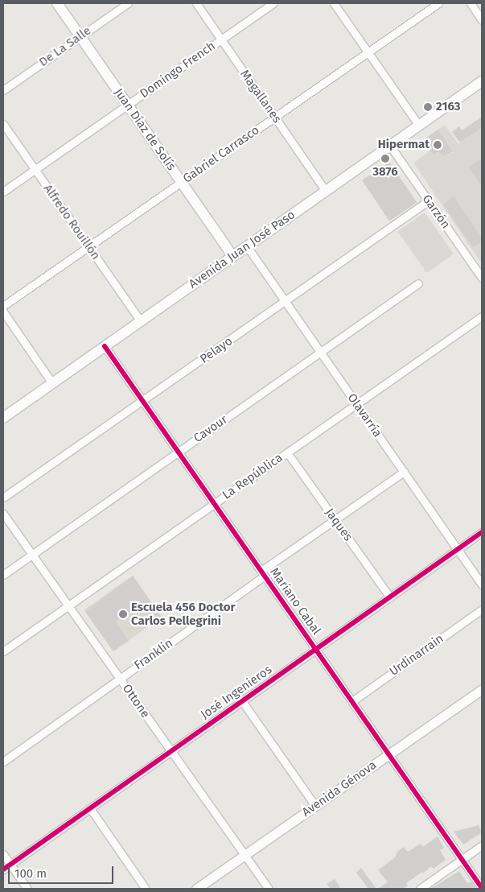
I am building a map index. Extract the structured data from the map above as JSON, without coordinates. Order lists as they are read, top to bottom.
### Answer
{
  "streets": {
    "main road": ["Juan Díaz de Solís", "Avenida Juan José Paso"],
    "street": [
      "De La Salle",
      "Domingo French",
      "Magallanes",
      "Gabriel Carrasco",
      "Garzón",
      "Alfredo Rouillón",
      "Pelayo",
      "Olavarría",
      "Cavour",
      "La República",
      "Jaques",
      "Mariano Cabal",
      "Franklin",
      "Urdinarrain",
      "José Ingenieros",
      "Ottone",
      "Avenida Génova"
    ]
  },
  "crossings": [
    ["De La Salle", "Juan Díaz de Solís"],
    ["Domingo French", "Magallanes"],
    ["Domingo French", "Juan Díaz de Solís"],
    ["Domingo French", "Alfredo Rouillón"],
    ["Magallanes", "Gabriel Carrasco"],
    ["Magallanes", "Avenida Juan José Paso"],
    ["Juan Díaz de Solís", "Gabriel Carrasco"],
    ["Juan Díaz de Solís", "Avenida Juan José Paso"],
    ["Gabriel Carrasco", "Alfredo Rouillón"],
    ["Garzón", "Avenida Juan José Paso"],
    ["Garzón", "Pelayo"],
    ["Alfredo Rouillón", "Avenida Juan José Paso"],
    ["Avenida Juan José Paso", "Olavarría"],
    ["Avenida Juan José Paso", "Mariano Cabal"],
    ["Pelayo", "Olavarría"],
    ["Pelayo", "Mariano Cabal"],
    ["Olavarría", "Cavour"],
    ["Olavarría", "La República"],
    ["Olavarría", "Franklin"],
    ["Olavarría", "José Ingenieros"],
    ["Cavour", "Mariano Cabal"],
    ["Cavour", "Ottone"],
    ["La República", "Jaques"],
    ["La República", "Mariano Cabal"],
    ["La República", "Ottone"],
    ["Jaques", "Franklin"],
    ["Jaques", "José Ingenieros"],
    ["Mariano Cabal", "Franklin"],
    ["Mariano Cabal", "Urdinarrain"],
    ["Mariano Cabal", "José Ingenieros"],
    ["Mariano Cabal", "Avenida Génova"],
    ["Franklin", "Ottone"],
    ["José Ingenieros", "Ottone"],
    ["Ottone", "Avenida Génova"]
  ],
  "places": [
    "2163",
    "Hipermat",
    "3876",
    "Escuela 456 Doctor Carlos Pellegrini"
  ],
  "scale_bar": "100 m"
}
